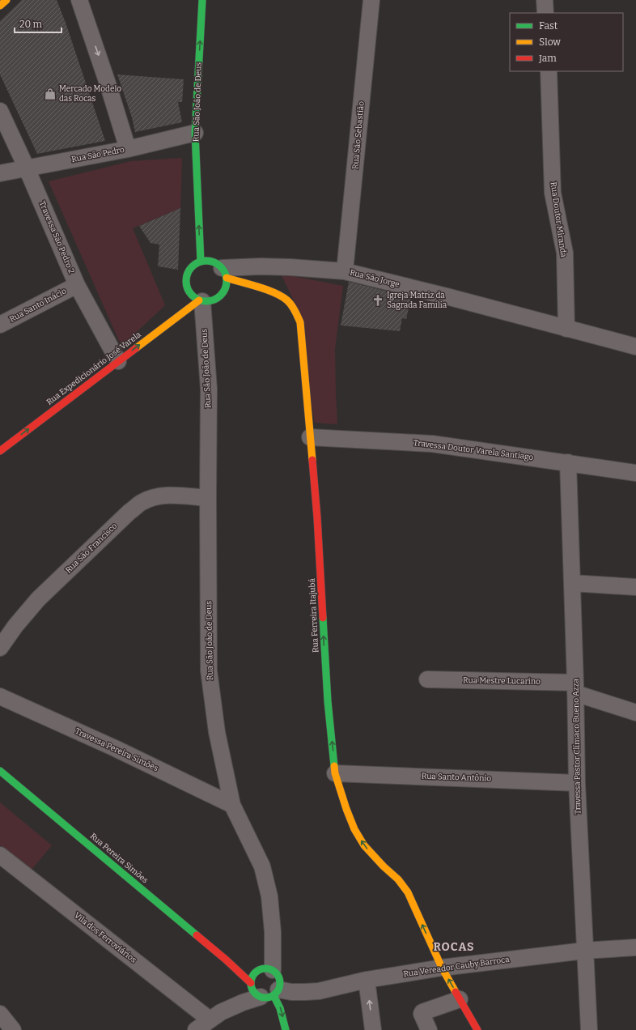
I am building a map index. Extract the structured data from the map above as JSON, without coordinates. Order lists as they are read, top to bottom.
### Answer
{
  "streets": {
    "street": [
      "Rua São João de Deus",
      "Rua São Sebastião",
      "Rua São Pedro",
      "Rua Doutor Miranda",
      "Travessa São Pedro 2",
      "Rua São Jorge",
      "Rua Santo Inácio",
      "Rua Expedicionário José Varela",
      "Travessa Doutor Varela Santiago",
      "Rua São Francisco",
      "Rua Ferreira Itajubá",
      "Rua Mestre Lucarino",
      "Travessa Pastor Clímaco Bueno Azza",
      "Travessa Pereira Simões",
      "Rua Santo Antônio",
      "Rua Pereira Simões",
      "Vila dos Ferroviários",
      "Rua Vereador Cauby Barroca"
    ]
  },
  "crossings": [
    ["Rua São João de Deus", "Rua São Pedro"],
    ["Rua São João de Deus", "Rua São Jorge"],
    ["Rua São João de Deus", "Rua Expedicionário José Varela"],
    ["Rua São João de Deus", "Rua São Francisco"],
    ["Rua São João de Deus", "Rua Ferreira Itajubá"],
    ["Rua São João de Deus", "Travessa Pereira Simões"],
    ["Rua São João de Deus", "Rua Pereira Simões"],
    ["Rua São Sebastião", "Rua São Jorge"],
    ["Rua São Pedro", "Travessa São Pedro 2"],
    ["Rua Doutor Miranda", "Rua São Jorge"],
    ["Travessa São Pedro 2", "Rua Santo Inácio"],
    ["Travessa São Pedro 2", "Rua Expedicionário José Varela"],
    ["Rua São Jorge", "Rua Expedicionário José Varela"],
    ["Rua São Jorge", "Rua Ferreira Itajubá"],
    ["Rua Expedicionário José Varela", "Rua Ferreira Itajubá"],
    ["Travessa Doutor Varela Santiago", "Rua Ferreira Itajubá"],
    ["Travessa Doutor Varela Santiago", "Travessa Pastor Clímaco Bueno Azza"],
    ["Rua Ferreira Itajubá", "Rua Santo Antônio"],
    ["Rua Ferreira Itajubá", "Rua Vereador Cauby Barroca"],
    ["Rua Mestre Lucarino", "Travessa Pastor Clímaco Bueno Azza"],
    ["Travessa Pastor Clímaco Bueno Azza", "Rua Santo Antônio"],
    ["Travessa Pastor Clímaco Bueno Azza", "Rua Vereador Cauby Barroca"],
    ["Rua Pereira Simões", "Rua Vereador Cauby Barroca"]
  ],
  "one_way": ["Rua Expedicionário José Varela", "Rua Ferreira Itajubá"],
  "districts": ["ROCAS"],
  "places": {
    "shop": ["Mercado Modelo das Rocas"],
    "church": ["Igreja Matriz da Sagrada Família"]
  },
  "legend": ["Fast", "Slow", "Jam"],
  "scale_bar": "20 m"
}
